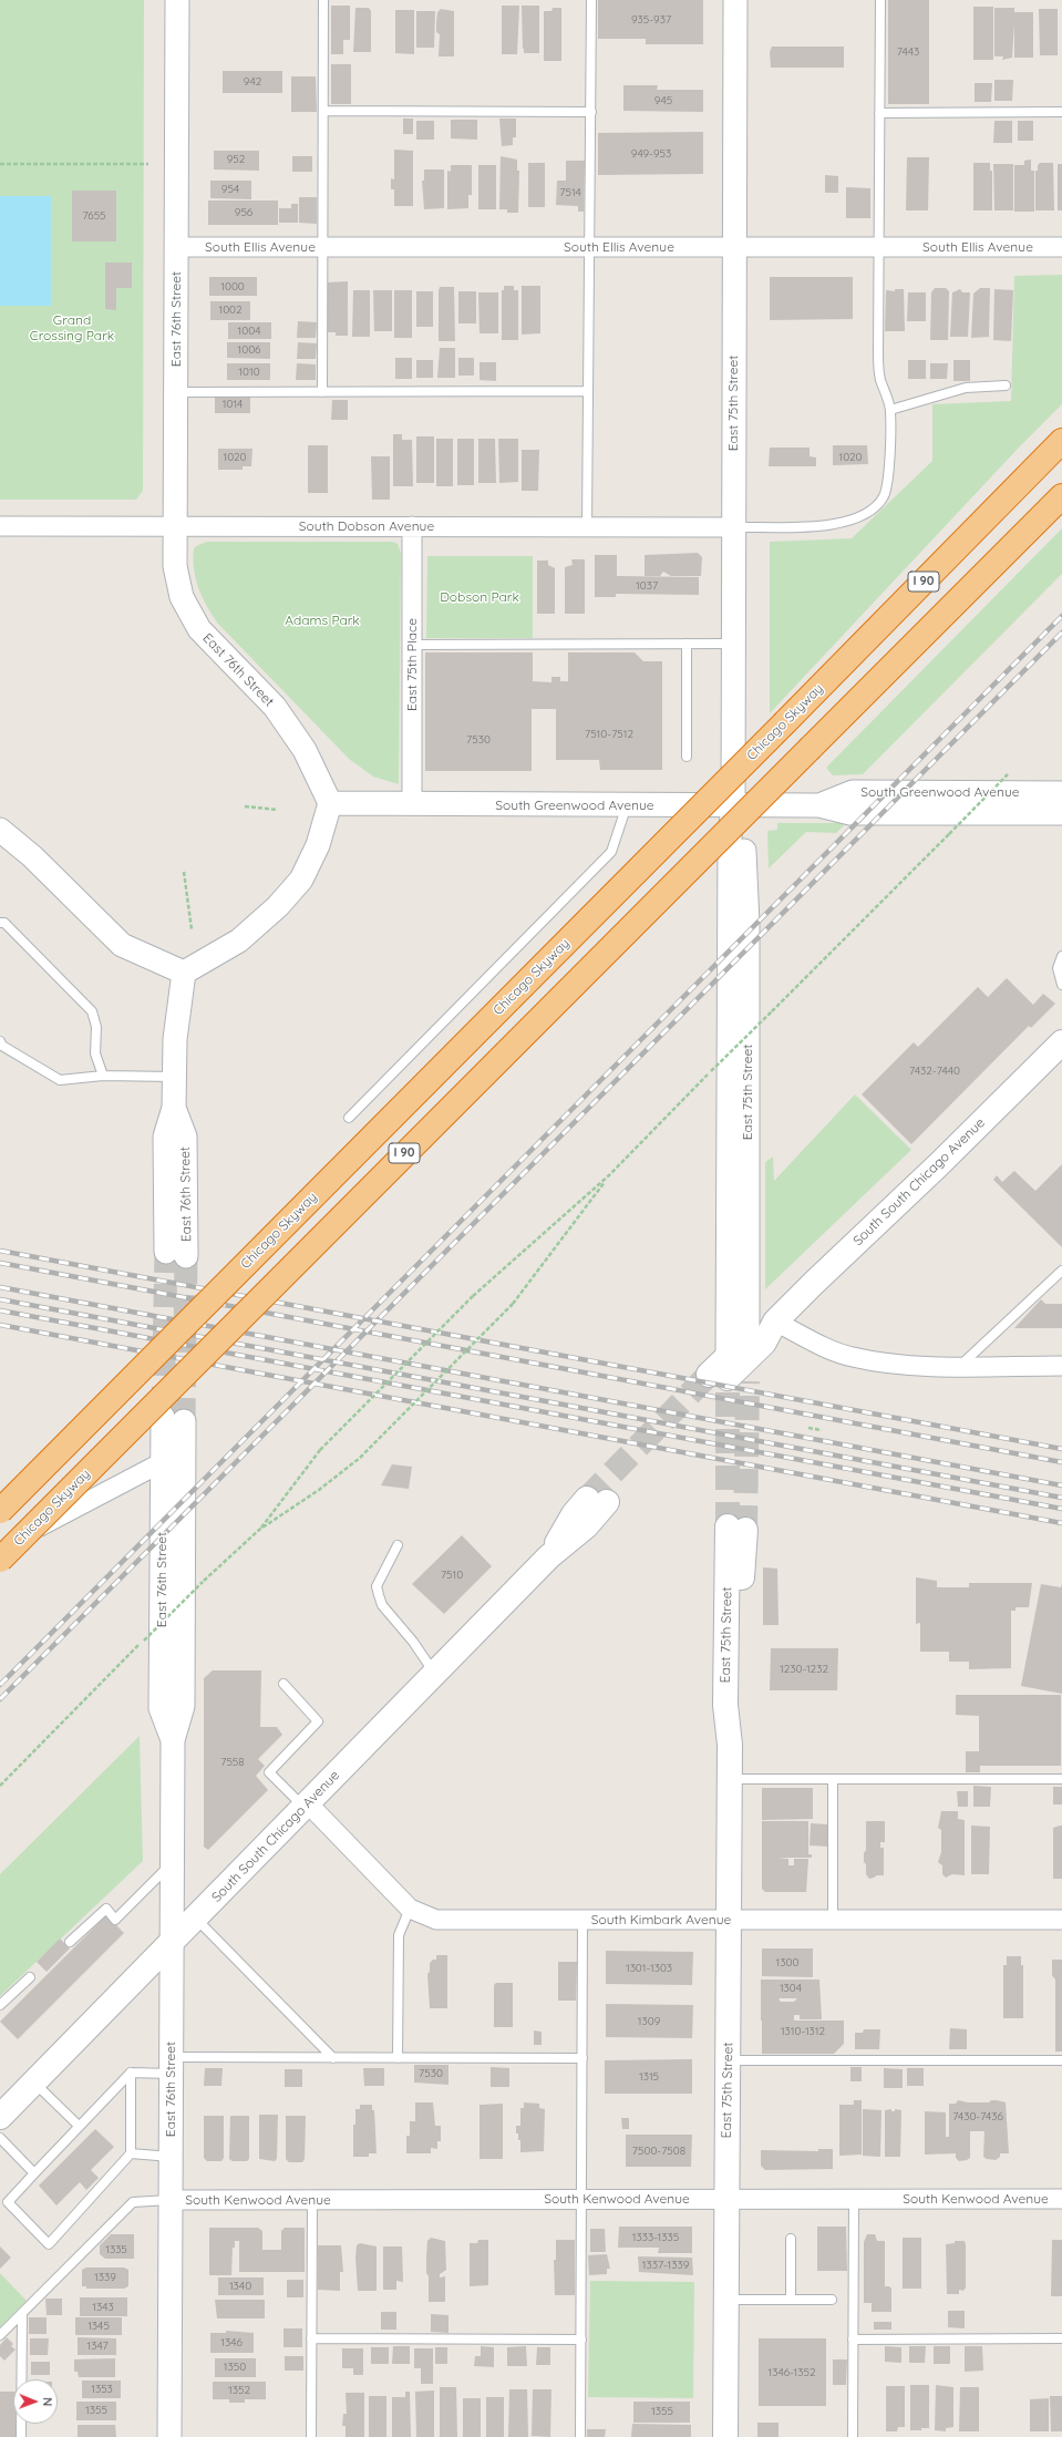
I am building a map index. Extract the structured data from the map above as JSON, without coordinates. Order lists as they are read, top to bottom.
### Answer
{
  "streets": {
    "highway": ["I 90", "Chicago Skyway"],
    "main road": ["East 75th Street", "South South Chicago Avenue"],
    "street": [
      "South Ellis Avenue",
      "East 76th Street",
      "South Dobson Avenue",
      "East 75th Place",
      "South Greenwood Avenue",
      "South Kimbark Avenue",
      "South Kenwood Avenue"
    ]
  },
  "crossings": [
    ["South Ellis Avenue", "East 76th Street"],
    ["South Ellis Avenue", "East 75th Street"],
    ["East 76th Street", "South Dobson Avenue"],
    ["East 76th Street", "South Greenwood Avenue"],
    ["East 76th Street", "South South Chicago Avenue"],
    ["East 76th Street", "South Kenwood Avenue"],
    ["East 75th Street", "South Dobson Avenue"],
    ["East 75th Street", "South Greenwood Avenue"],
    ["East 75th Street", "South South Chicago Avenue"],
    ["East 75th Street", "South Kimbark Avenue"],
    ["East 75th Street", "South Kenwood Avenue"],
    ["South Dobson Avenue", "East 75th Place"],
    ["East 75th Place", "South Greenwood Avenue"],
    ["South South Chicago Avenue", "South Kimbark Avenue"]
  ],
  "parks": ["Grand Crossing Park", "Dobson Park", "Adams Park"],
  "house_numbers": [
    "935-937",
    "7443",
    "942",
    "945",
    "949-953",
    "952",
    "954",
    "7514",
    "956",
    "7655",
    "1000",
    "1002",
    "1004",
    "1006",
    "1010",
    "1014",
    "1020",
    "1020",
    "1037",
    "7510-7512",
    "7530",
    "7432-7440",
    "7510",
    "1230-1232",
    "7558",
    "1300",
    "1301-1303",
    "1304",
    "1309",
    "1310-1312",
    "7530",
    "1315",
    "7430-7436",
    "7500-7508",
    "1333-1335",
    "1335",
    "1337-1339",
    "1339",
    "1340",
    "1343",
    "1345",
    "1346",
    "1347",
    "1350",
    "1346-1352",
    "1353",
    "1352",
    "1355",
    "1355"
  ],
  "north": "right"
}
